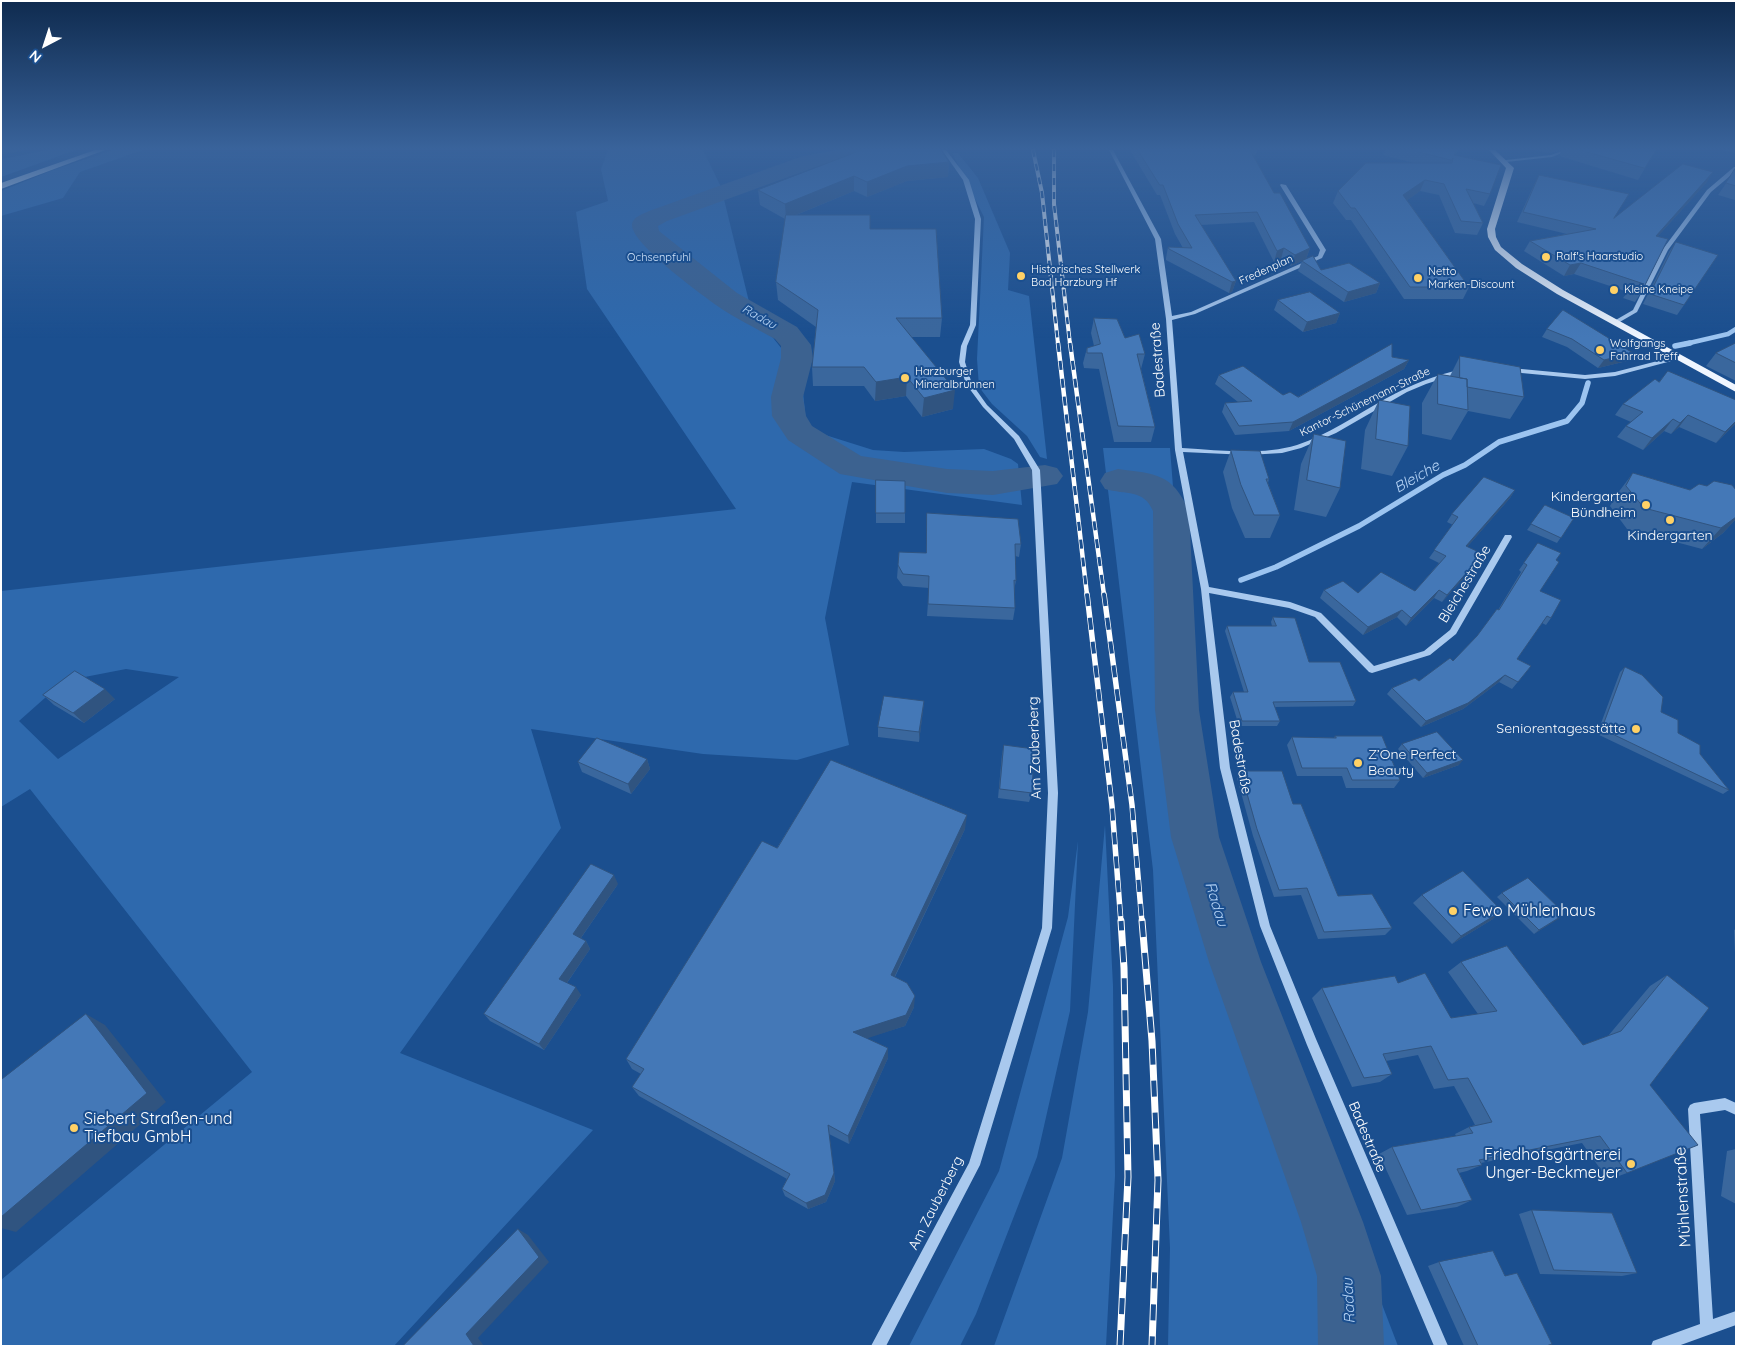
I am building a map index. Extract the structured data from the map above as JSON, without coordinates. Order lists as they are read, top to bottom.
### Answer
{
  "streets": {
    "street": [
      "Fredenplan",
      "Badestraße",
      "Kantor-Schünemann-Straße",
      "Bleichestraße",
      "Am Zauberberg",
      "Mühlenstraße"
    ]
  },
  "crossings": [
    ["Fredenplan", "Badestraße"],
    ["Badestraße", "Kantor-Schünemann-Straße"],
    ["Badestraße", "Bleichestraße"]
  ],
  "water": ["Radau", "Bleiche"],
  "parks": ["Ochsenpfuhl"],
  "places": [
    "Ralf's Haarstudio",
    "Historisches Stellwerk Bad Harzburg Hf",
    "Netto Marken-Discount",
    "Kleine Kneipe",
    "Wolfgangs Fahrrad Treff",
    "Harzburger Mineralbrunnen",
    "Kindergarten Bündheim",
    "Kindergarten",
    "Seniorentagesstätte",
    "Z’One Perfect Beauty",
    "Fewo Mühlenhaus",
    "Siebert Straßen-und Tiefbau GmbH",
    "Friedhofsgärtnerei Unger-Beckmeyer"
  ],
  "north": "bottom left"
}
